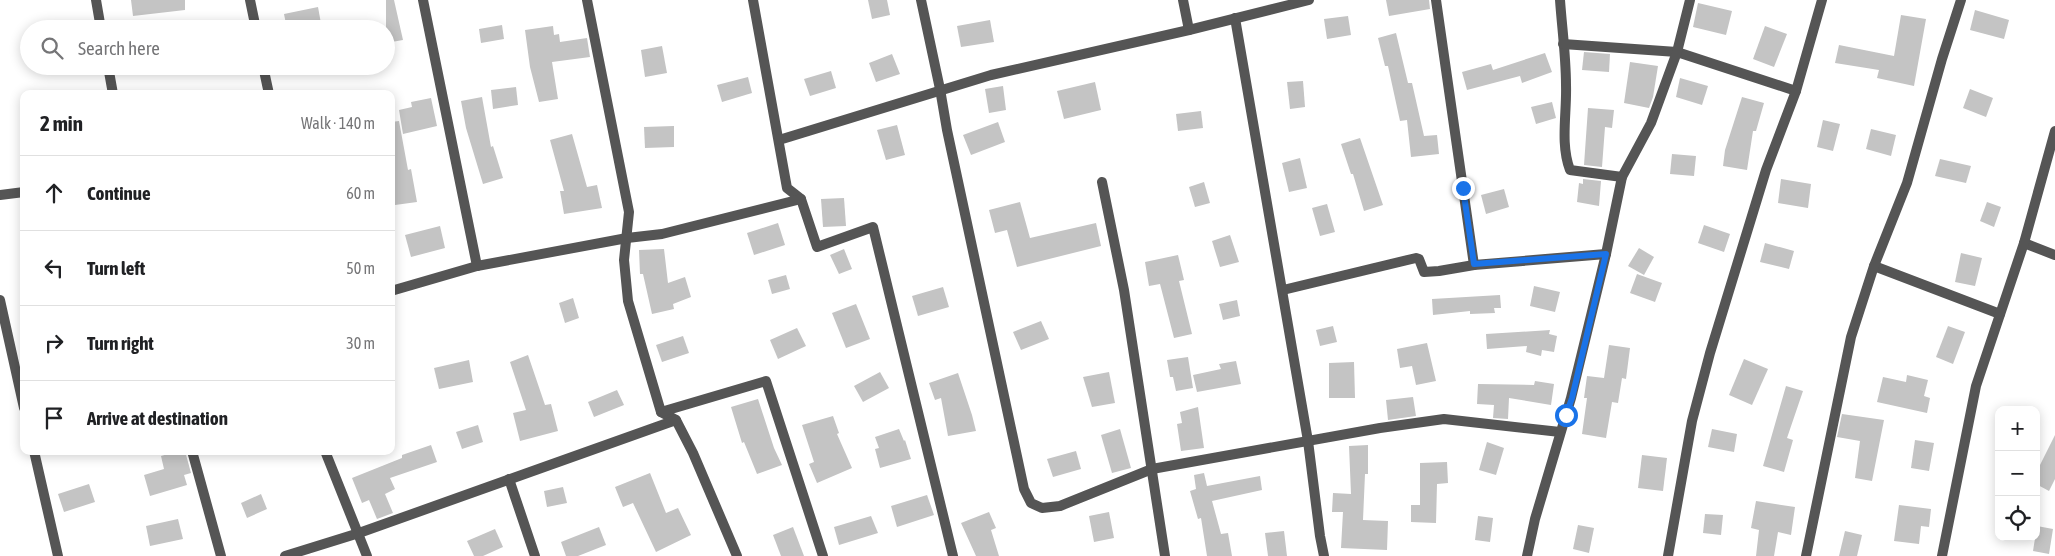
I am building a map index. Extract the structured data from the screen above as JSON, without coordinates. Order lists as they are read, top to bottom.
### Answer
{
  "page": {
    "search": "Search here",
    "heading": ["2 min", "Walk · 140 m"],
    "list": [
      ["Continue", "60 m"],
      ["Turn left", "50 m"],
      ["Turn right", "30 m"],
      "Arrive at destination"
    ],
    "map_buttons": ["+", "−"]
  }
}
